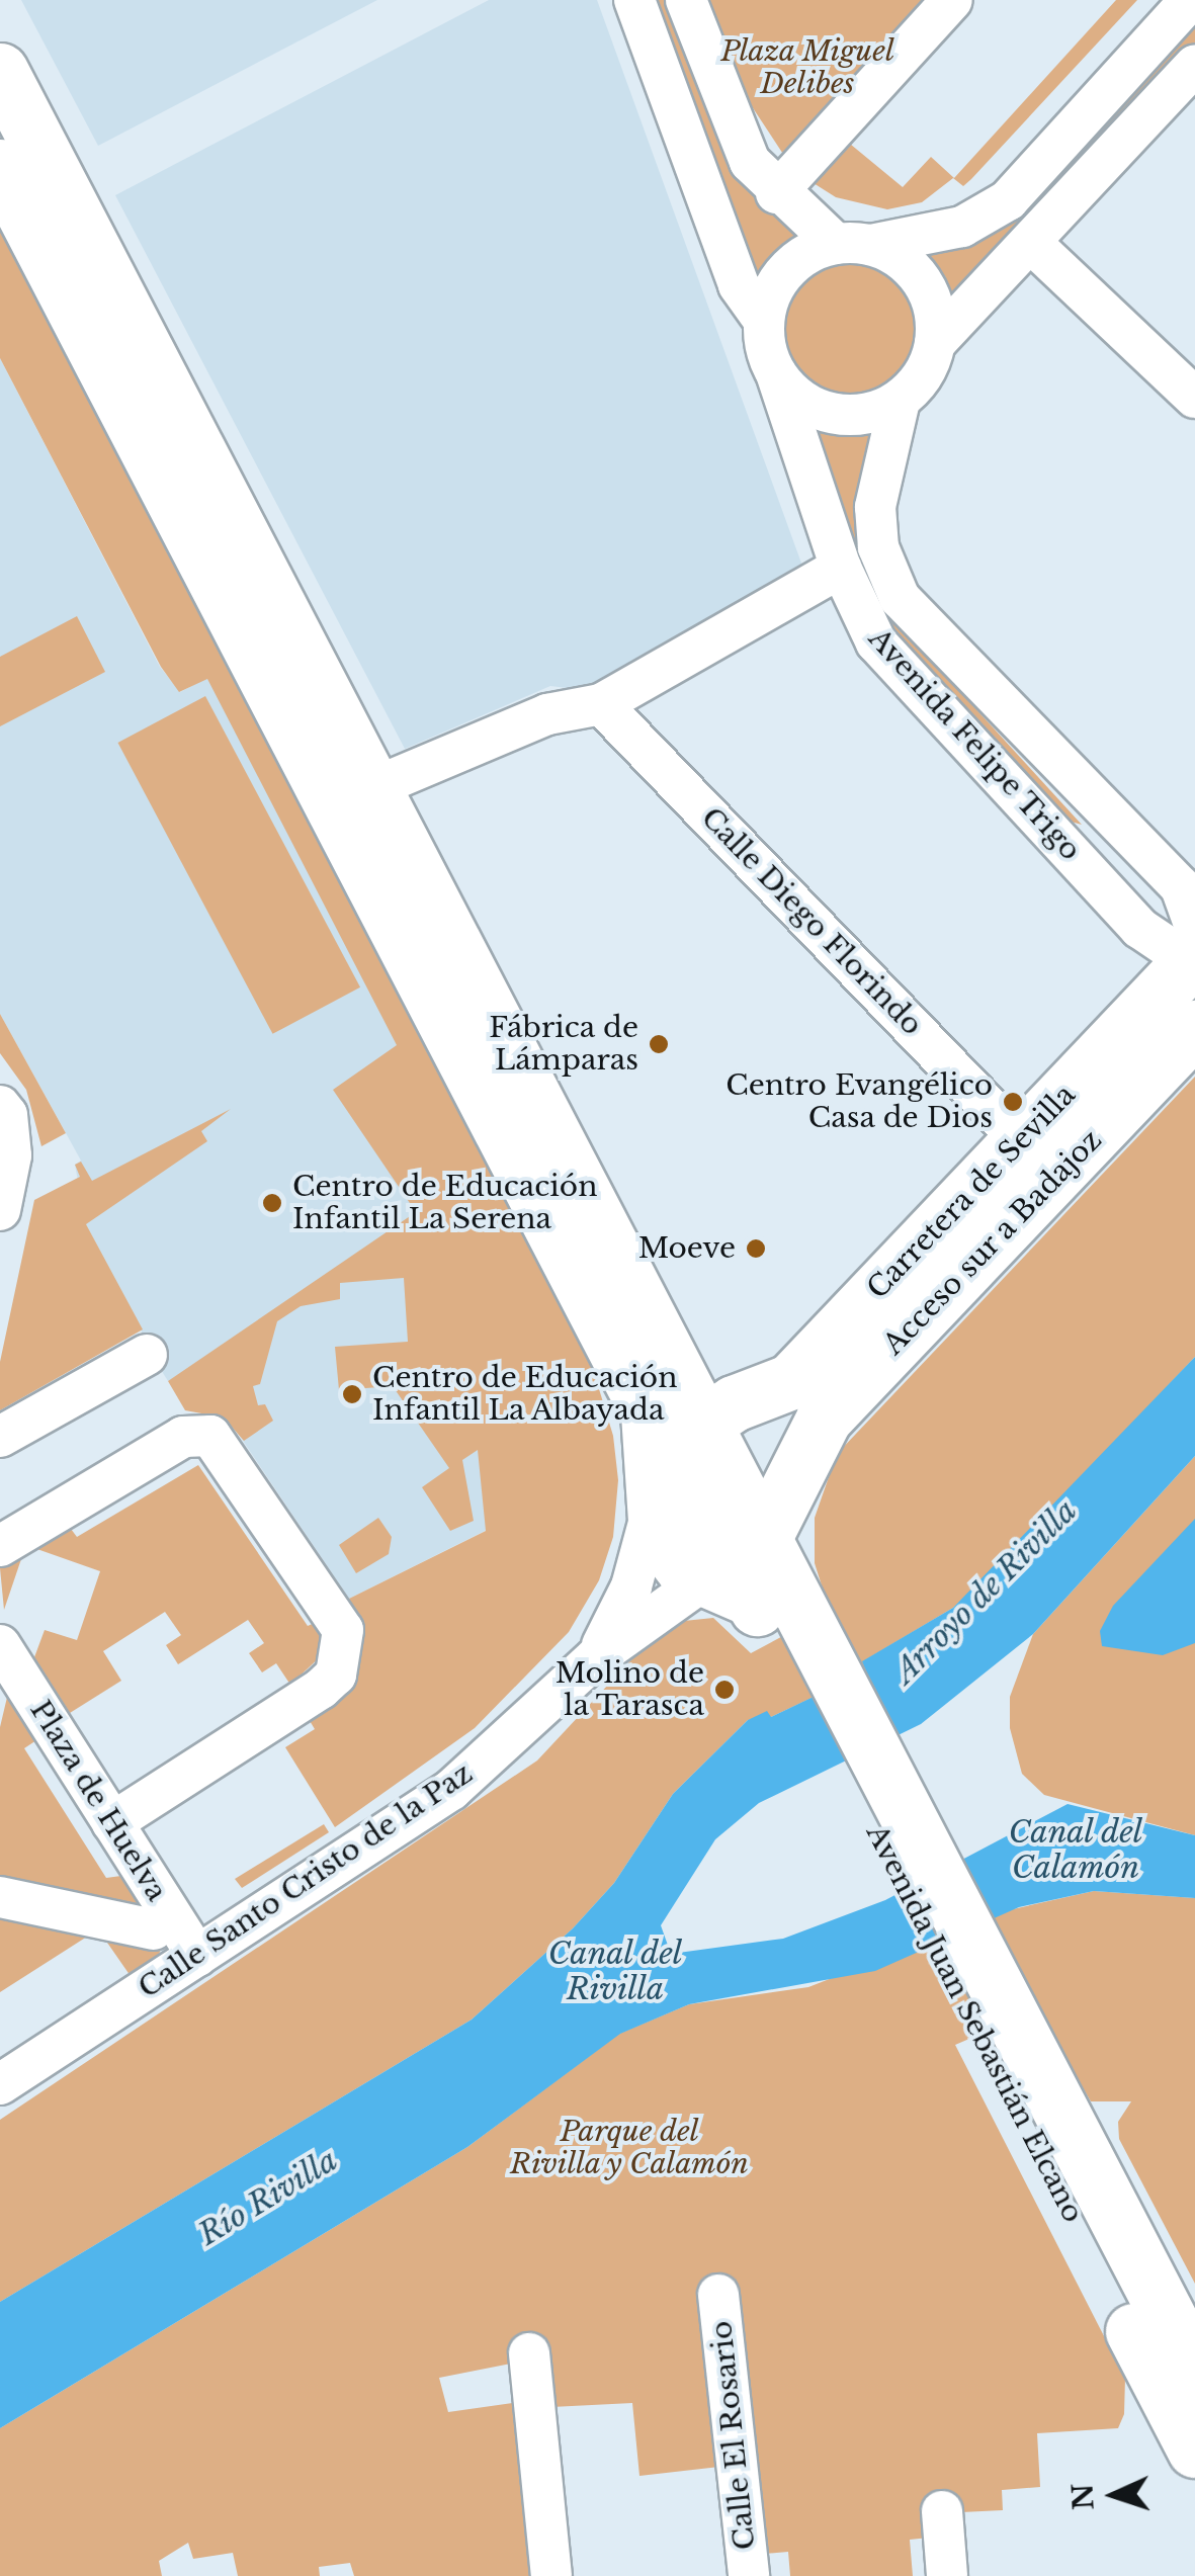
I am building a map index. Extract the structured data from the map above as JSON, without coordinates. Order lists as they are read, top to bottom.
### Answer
{
  "streets": {
    "highway": ["Carretera de Sevilla", "Acceso sur a Badajoz", "Avenida Juan Sebastián Elcano"],
    "street": [
      "Avenida Felipe Trigo",
      "Calle Diego Florindo",
      "Plaza de Huelva",
      "Calle Santo Cristo de la Paz",
      "Calle El Rosario"
    ]
  },
  "crossings": [
    ["Avenida Felipe Trigo", "Carretera de Sevilla"],
    ["Avenida Felipe Trigo", "Acceso sur a Badajoz"],
    ["Calle Diego Florindo", "Carretera de Sevilla"],
    ["Carretera de Sevilla", "Acceso sur a Badajoz"],
    ["Carretera de Sevilla", "Avenida Juan Sebastián Elcano"],
    ["Plaza de Huelva", "Calle Santo Cristo de la Paz"]
  ],
  "water": [
    "Arroyo de Rivilla",
    "Canal del Calamón",
    "Canal del Rivilla",
    "Río Rivilla"
  ],
  "parks": ["Plaza Miguel Delibes", "Parque del Rivilla y Calamón"],
  "places": [
    "Fábrica de Lámparas",
    "Centro Evangélico Casa de Dios",
    "Centro de Educación Infantil La Serena",
    "Moeve",
    "Centro de Educación Infantil La Albayada",
    "Molino de la Tarasca"
  ],
  "north": "left"
}
